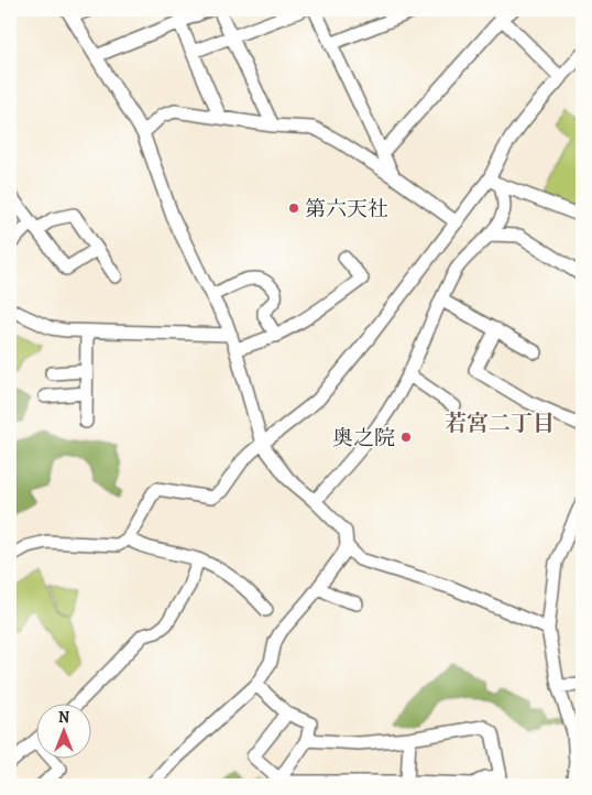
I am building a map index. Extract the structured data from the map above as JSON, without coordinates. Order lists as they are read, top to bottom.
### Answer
{
  "districts": ["若宮二丁目"],
  "places": ["第六天社", "奥之院"],
  "north": "top"
}
